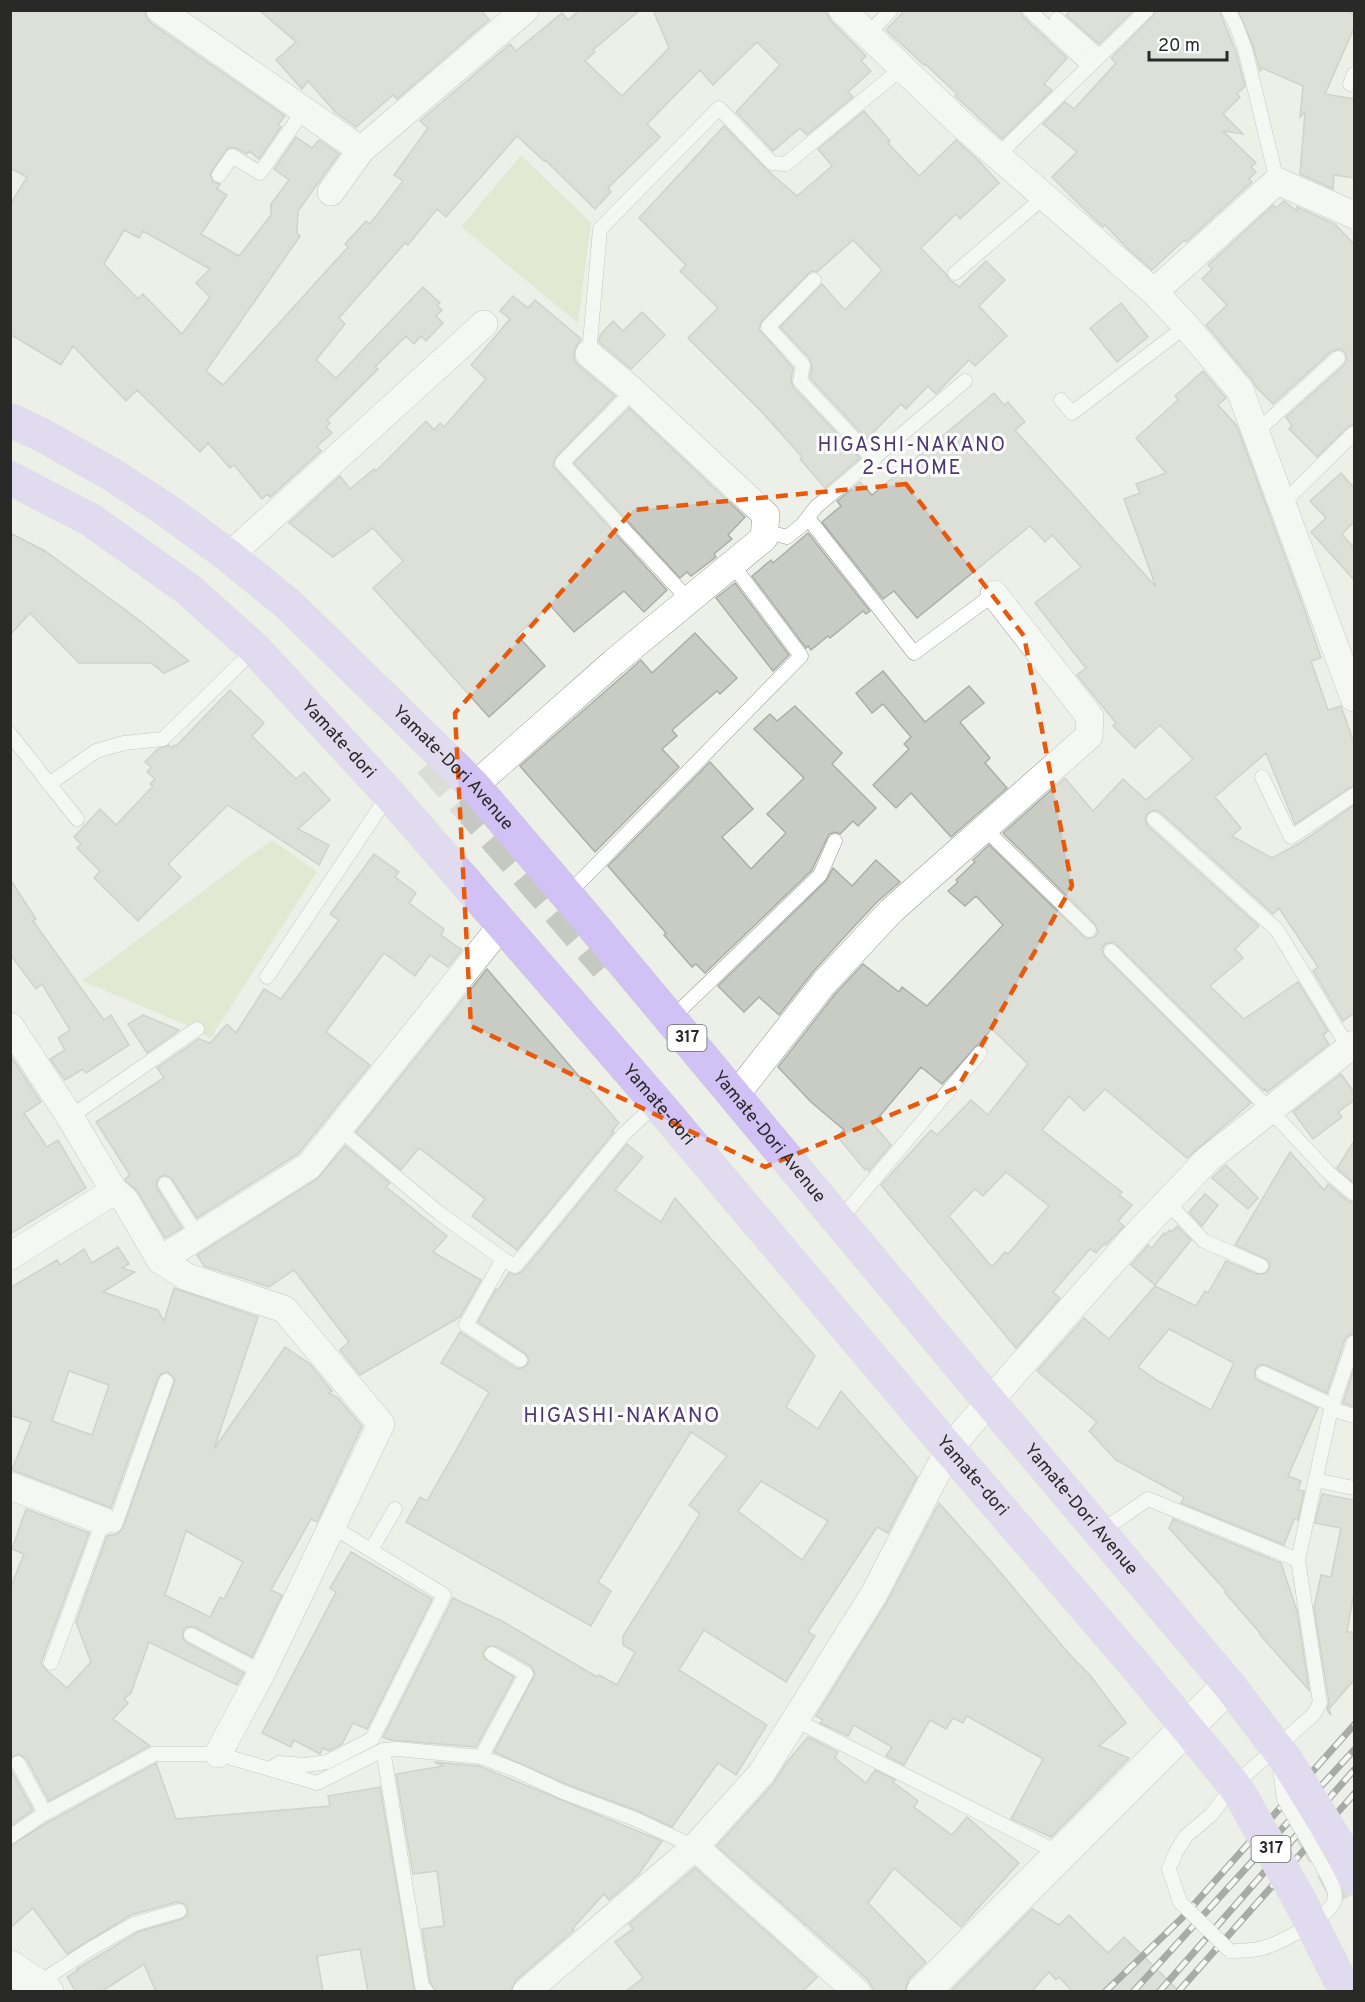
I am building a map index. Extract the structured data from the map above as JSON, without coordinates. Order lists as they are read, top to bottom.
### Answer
{
  "streets": {
    "main road": ["Yamate-dori", "Yamate-Dori Avenue", "317"]
  },
  "crossings": [
    ["Yamate-dori", "317"]
  ],
  "districts": ["HIGASHI-NAKANO 2-CHOME", "HIGASHI-NAKANO"],
  "scale_bar": "20 m"
}
